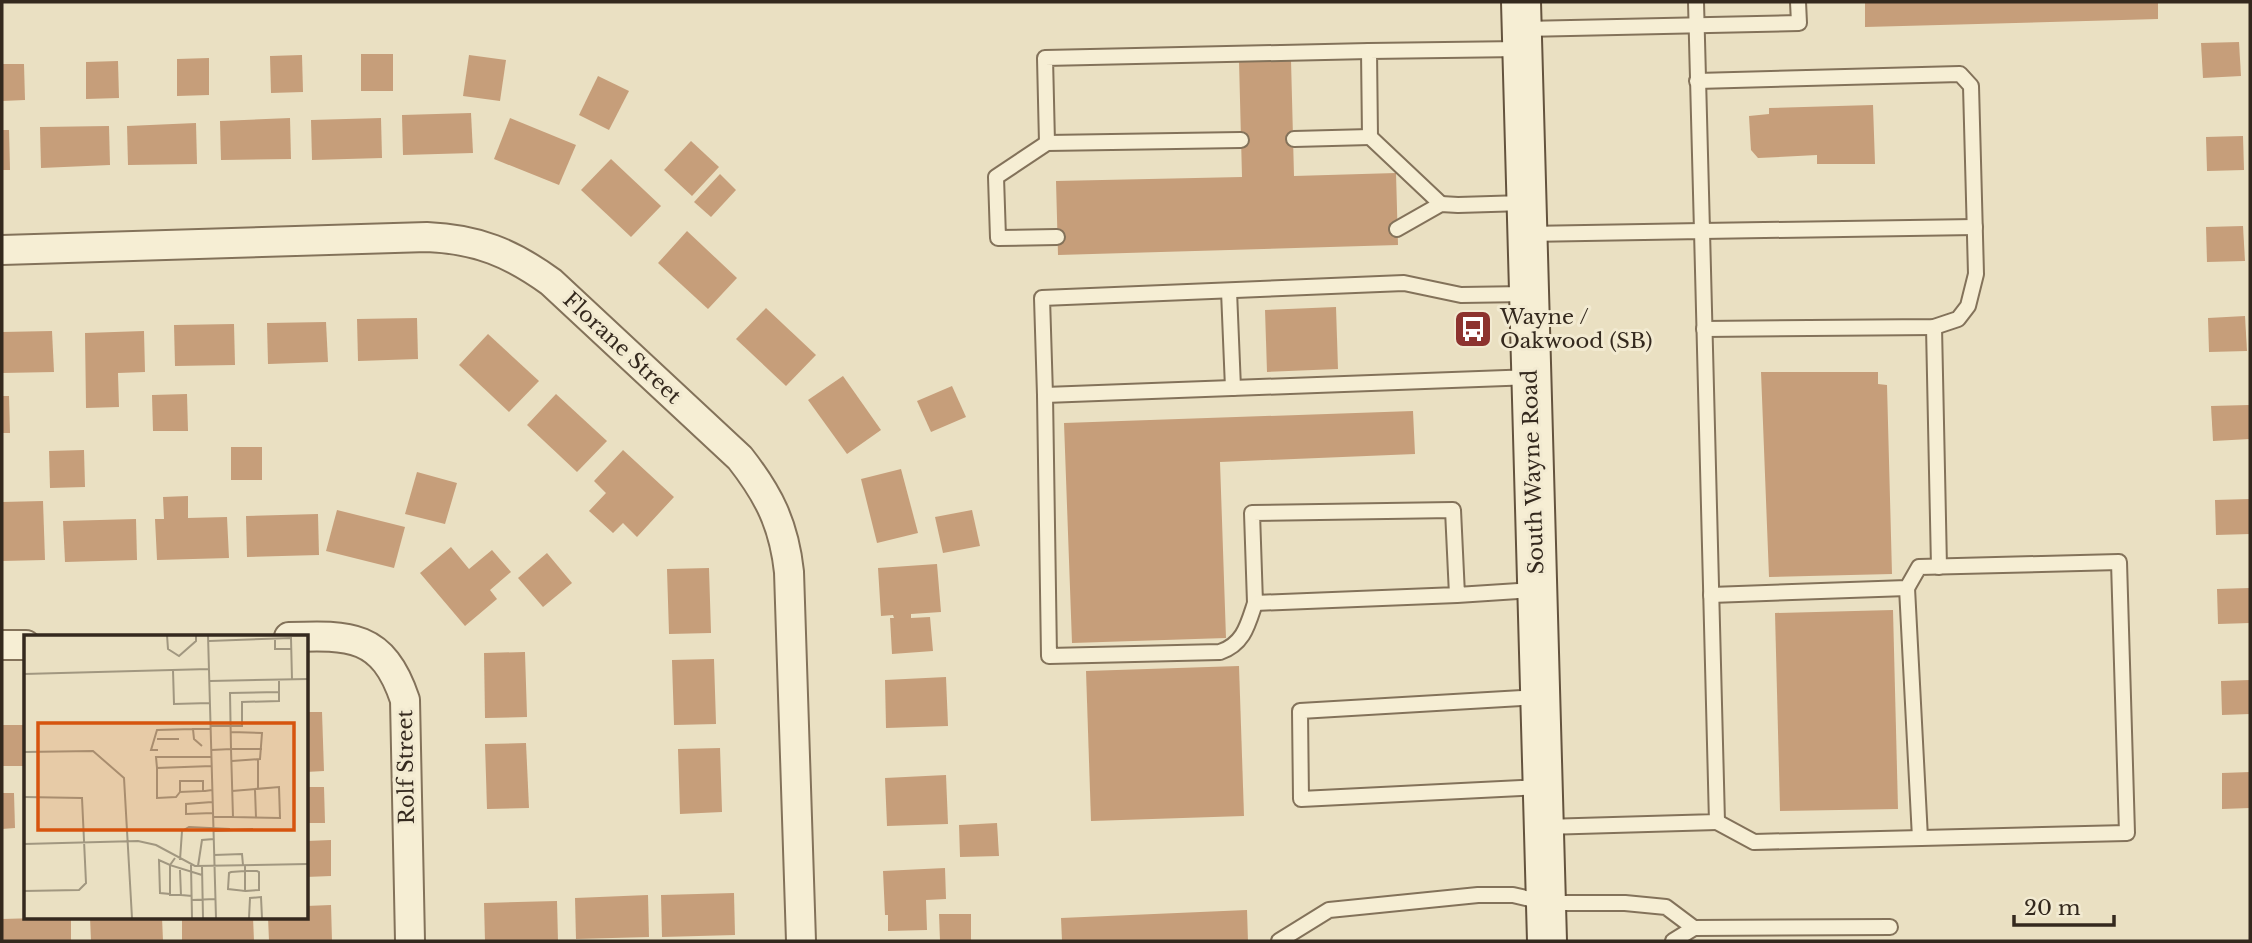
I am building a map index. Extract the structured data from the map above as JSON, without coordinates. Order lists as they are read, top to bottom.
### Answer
{
  "streets": {
    "main road": ["South Wayne Road"],
    "street": ["Florane Street", "Rolf Street"]
  },
  "places": {
    "bus stop": ["Wayne / Oakwood (SB)"]
  },
  "scale_bar": "20 m"
}
